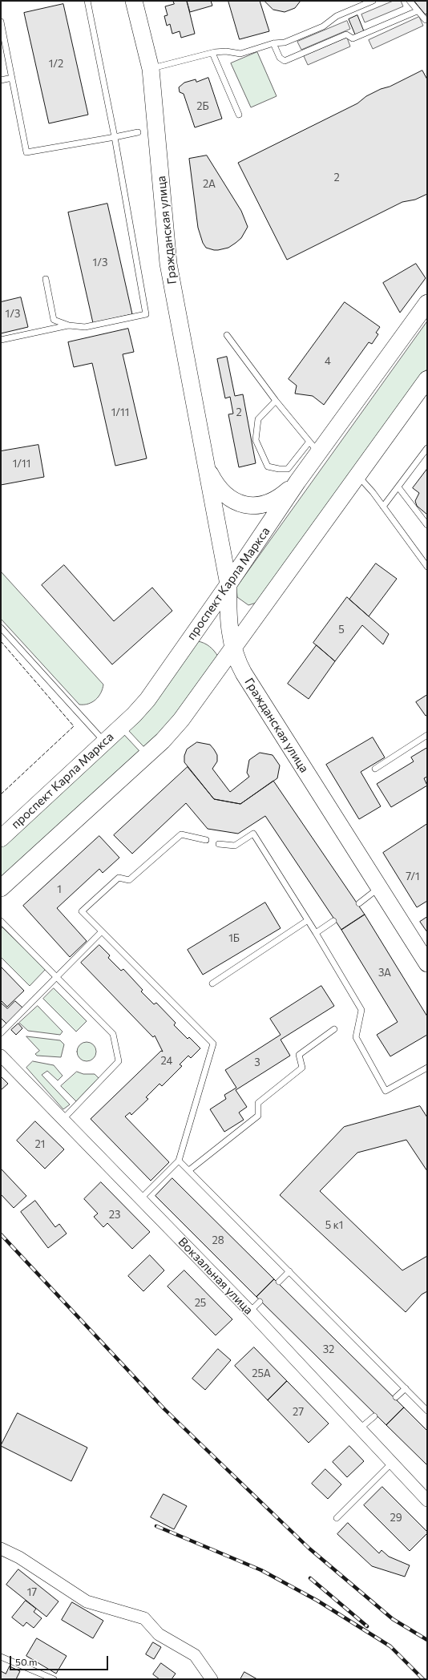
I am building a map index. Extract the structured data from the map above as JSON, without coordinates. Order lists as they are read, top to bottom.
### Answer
{
  "streets": {
    "main road": ["Гражданская улица", "проспект Карла Маркса"],
    "street": ["Вокзальная улица"]
  },
  "crossings": [
    ["Гражданская улица", "проспект Карла Маркса"]
  ],
  "house_numbers": [
    "1/2",
    "2Б",
    "2",
    "2А",
    "1/3",
    "1/3",
    "4",
    "1/11",
    "2",
    "1/11",
    "5",
    "7/1",
    "1",
    "1Б",
    "3А",
    "24",
    "3",
    "21",
    "23",
    "5 к1",
    "28",
    "25",
    "32",
    "25А",
    "27",
    "29",
    "17"
  ],
  "scale_bar": "50 m"
}
